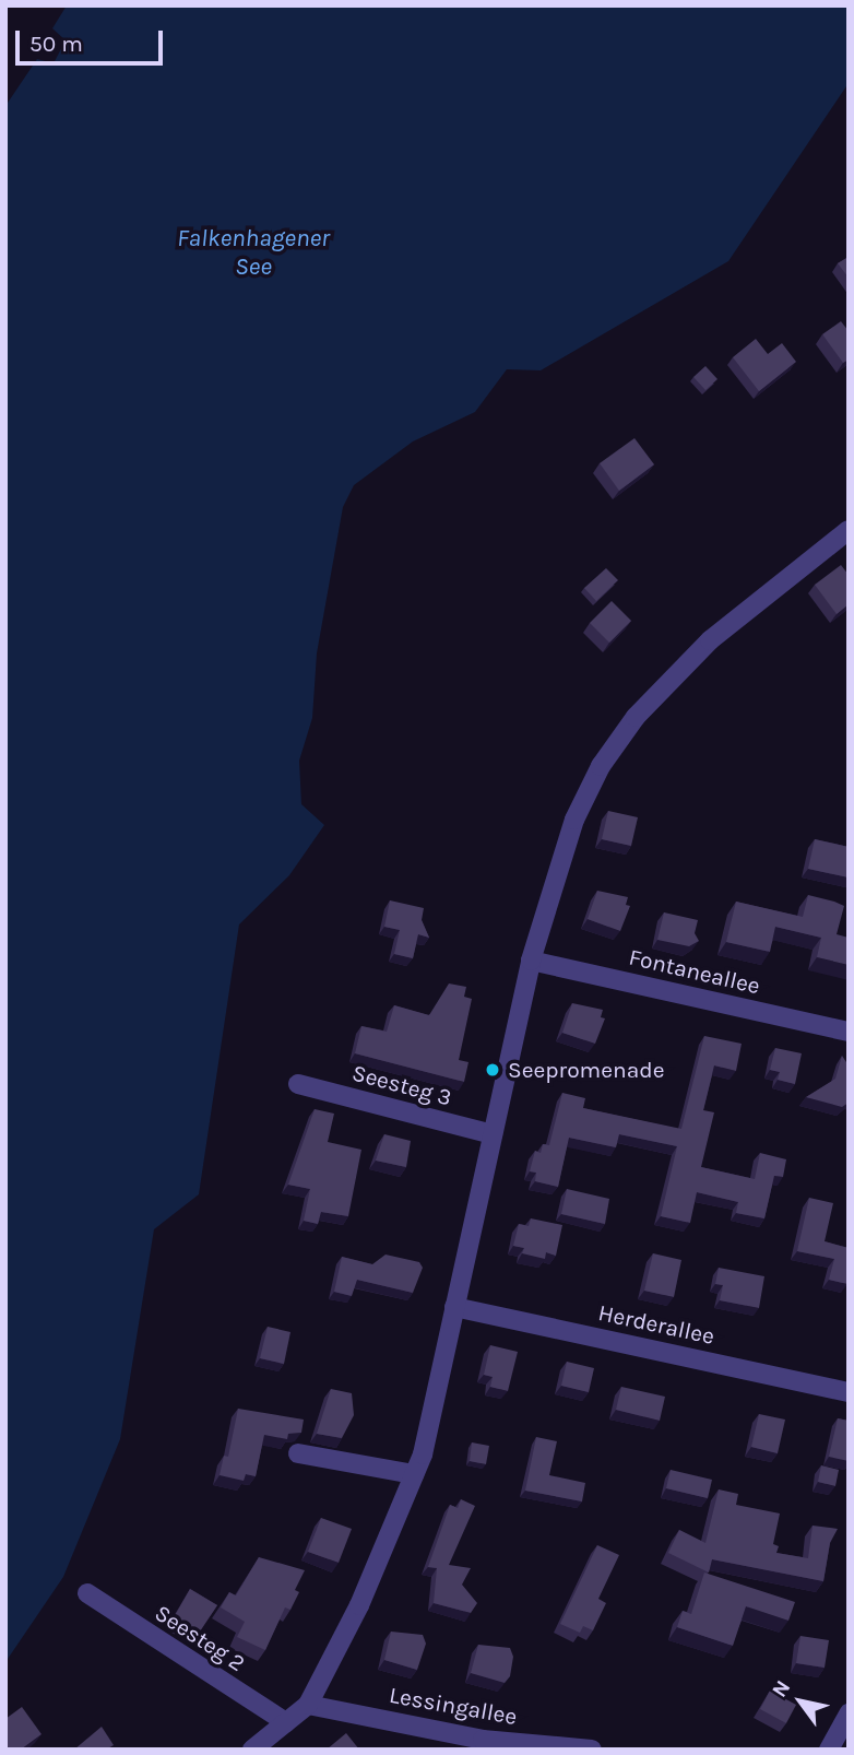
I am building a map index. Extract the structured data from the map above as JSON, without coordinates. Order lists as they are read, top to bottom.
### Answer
{
  "streets": {
    "street": [
      "Fontaneallee",
      "Seesteg 3",
      "Herderallee",
      "Seesteg 2",
      "Lessingallee"
    ]
  },
  "water": ["Falkenhagener See"],
  "places": ["Seepromenade"],
  "scale_bar": "50 m",
  "north": "top left"
}
